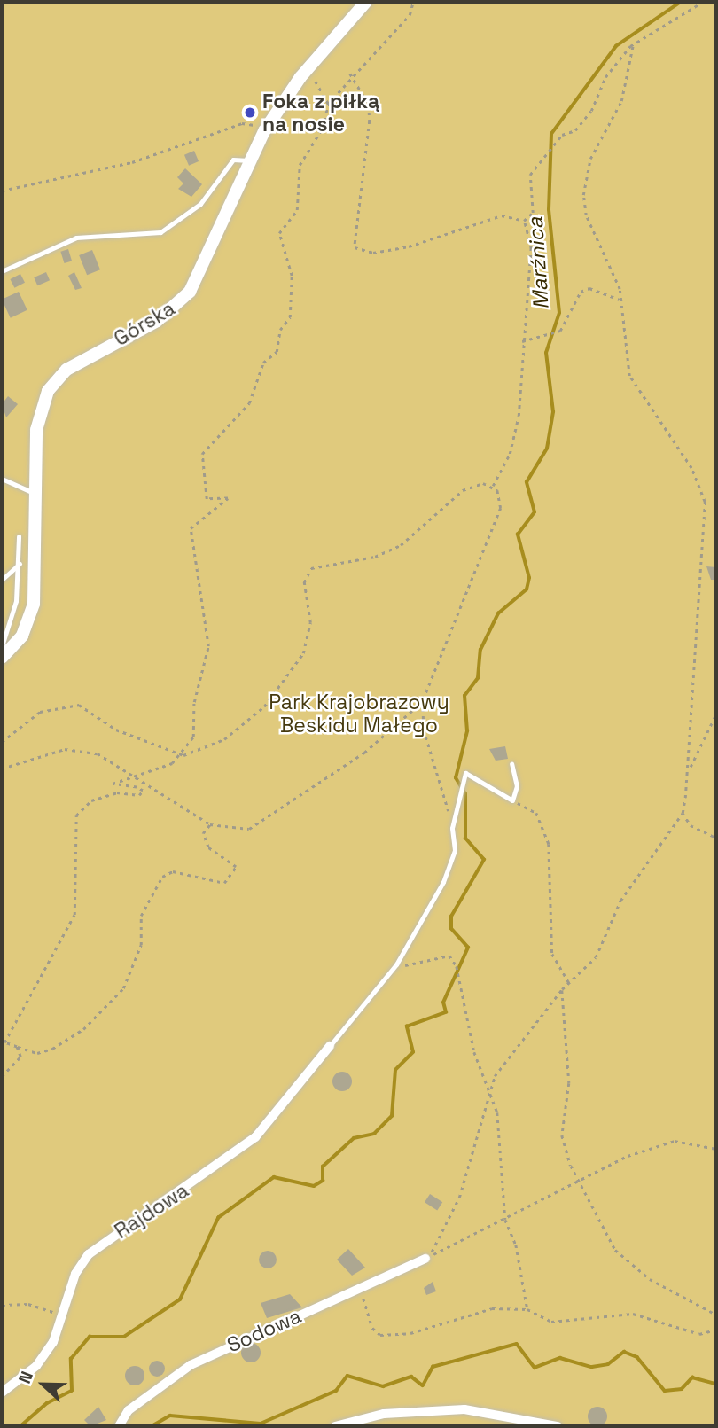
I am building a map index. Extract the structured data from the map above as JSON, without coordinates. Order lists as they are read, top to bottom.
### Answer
{
  "streets": {
    "street": ["Górska", "Rajdowa", "Sodowa"]
  },
  "water": ["Marźnica"],
  "parks": ["Park Krajobrazowy Beskidu Małego"],
  "places": ["Foka z piłką na nosie"],
  "north": "left"
}
